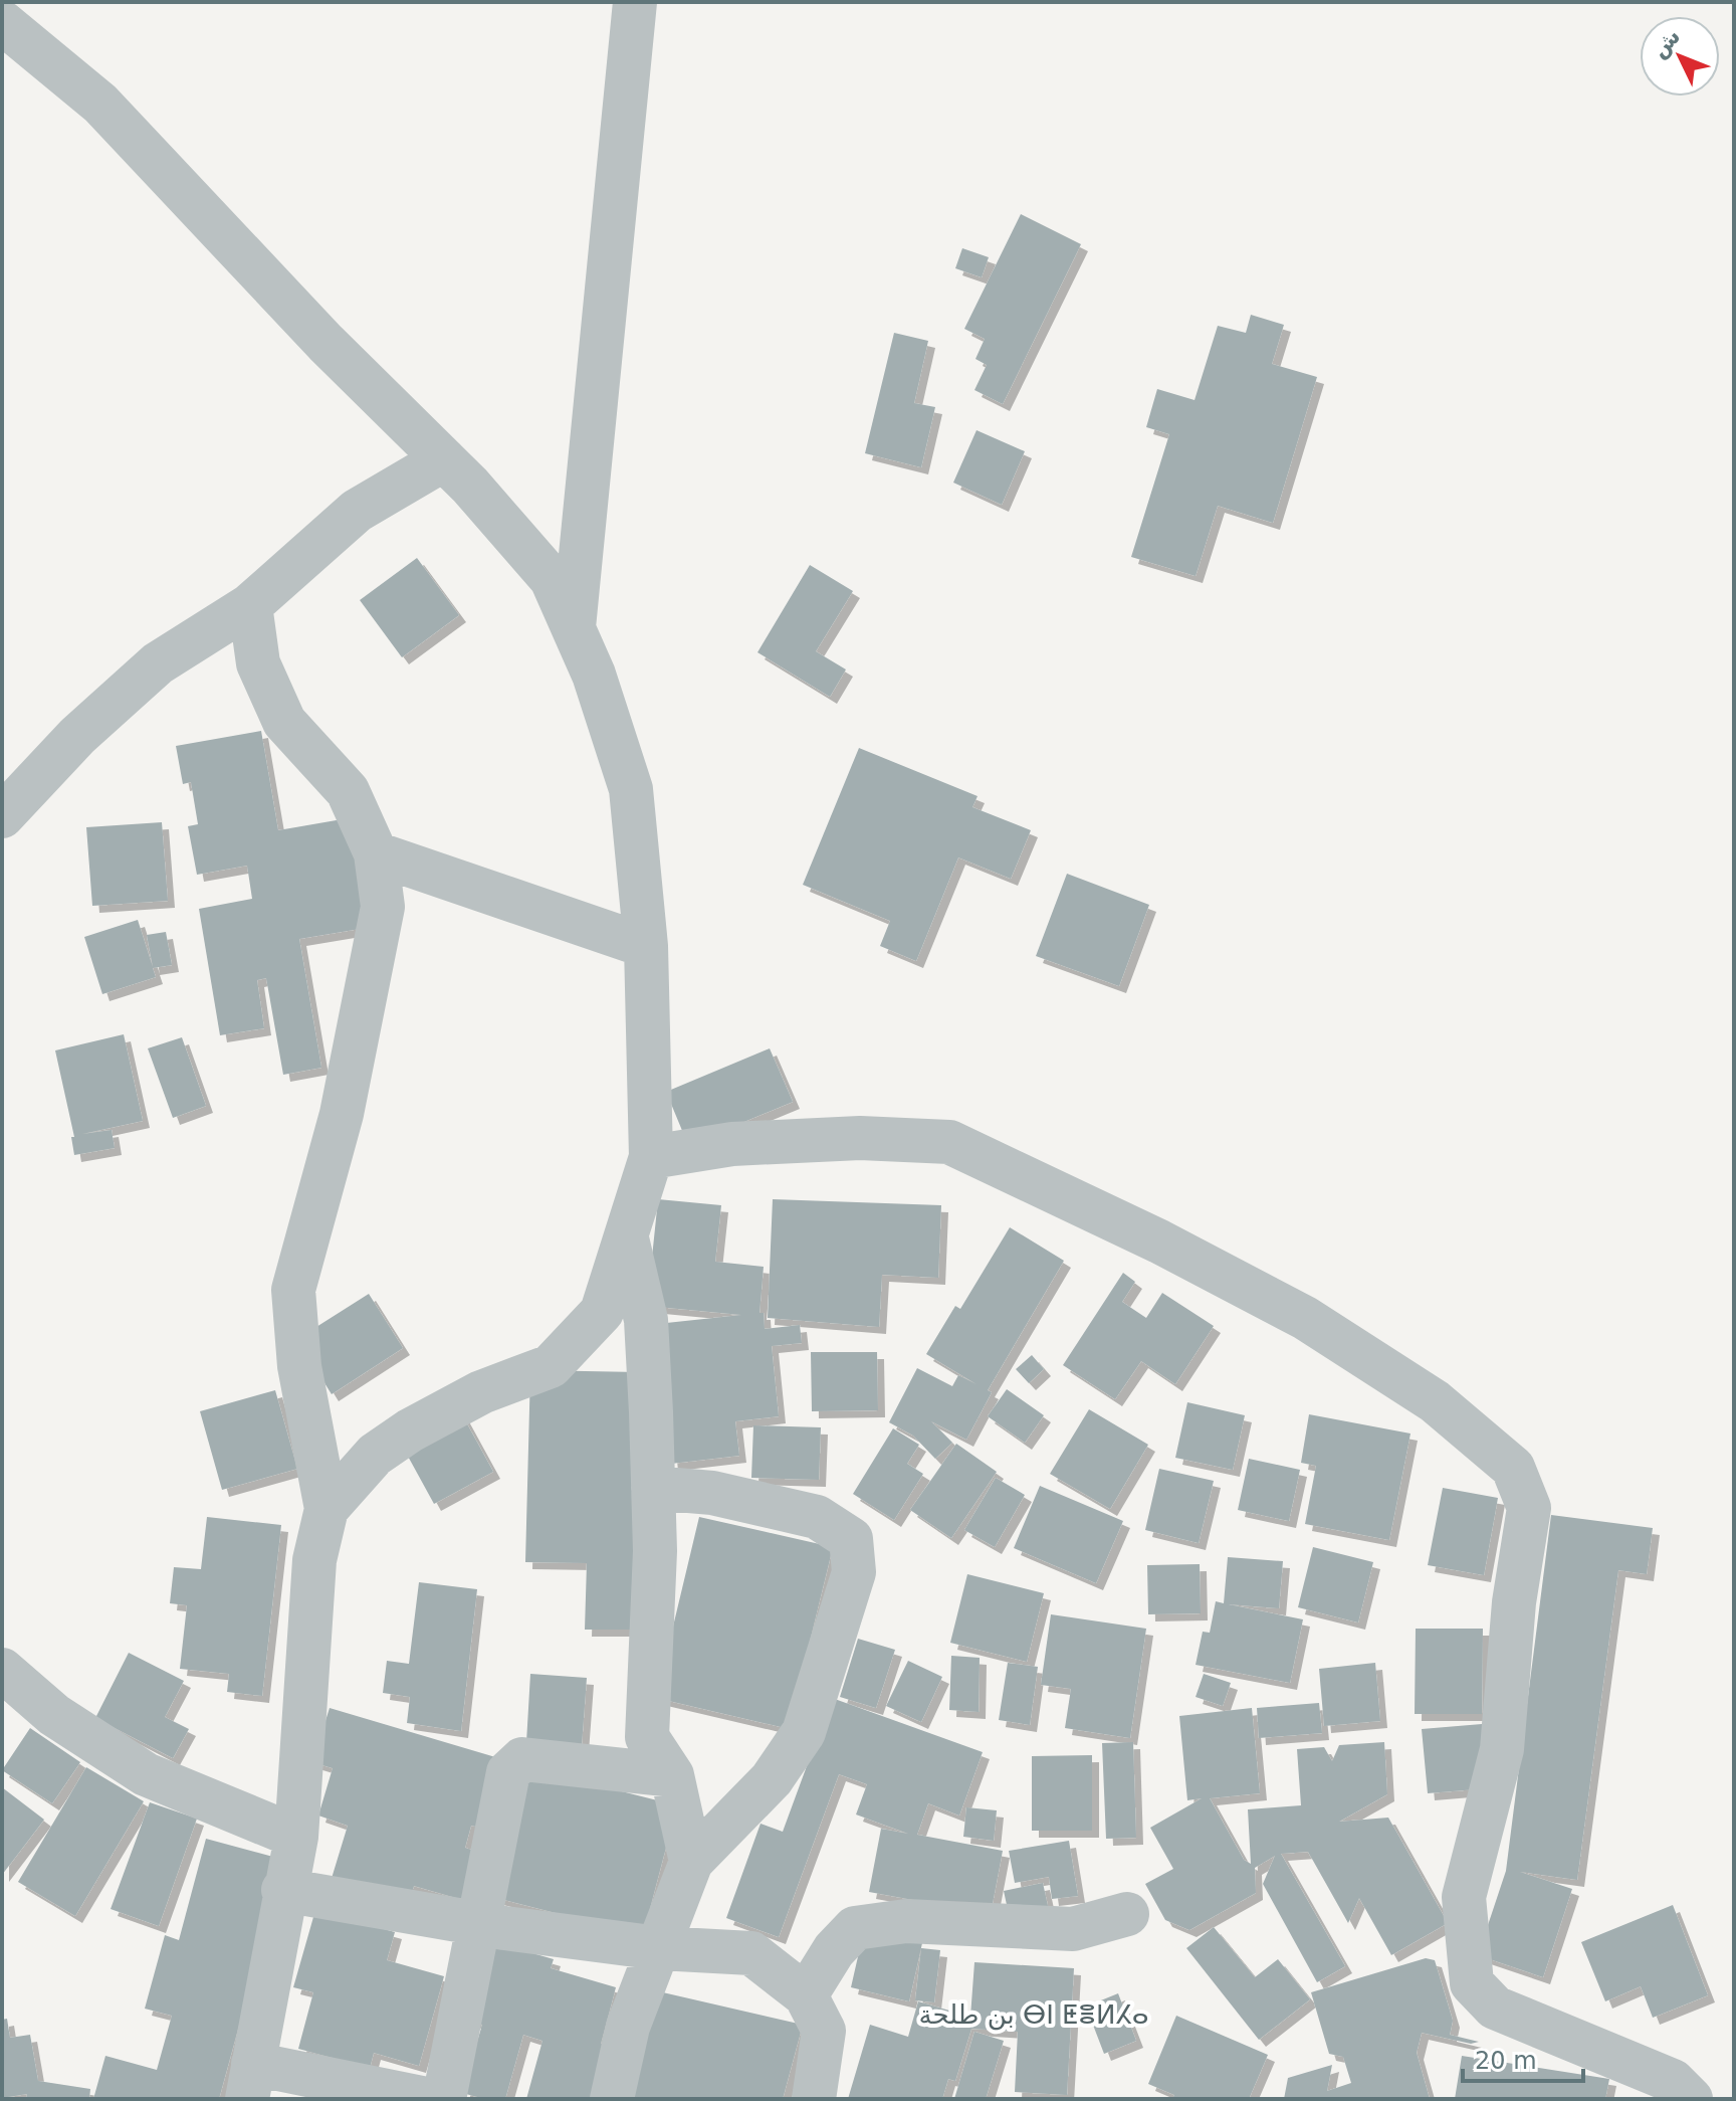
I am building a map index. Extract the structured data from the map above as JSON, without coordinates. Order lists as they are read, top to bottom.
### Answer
{
  "districts": ["بن طلحة ⴱⵏ ⵟⴻⵍⵃⴰ"],
  "scale_bar": "20 m",
  "north": "top left"
}
